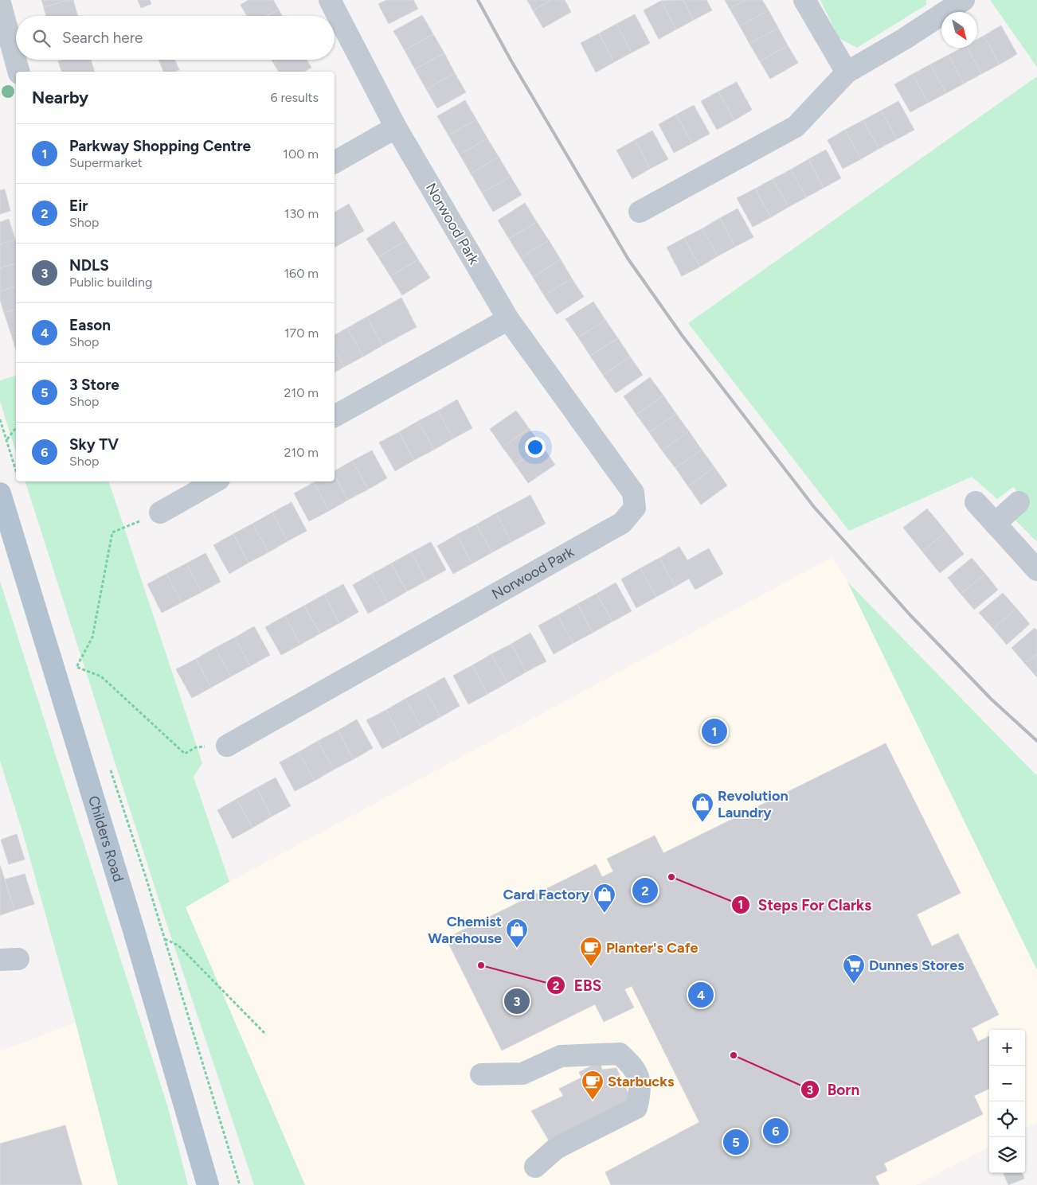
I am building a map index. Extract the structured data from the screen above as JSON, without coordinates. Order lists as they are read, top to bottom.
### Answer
{
  "streets": {
    "main road": ["Childers Road"],
    "street": ["Norwood Park"]
  },
  "places": {
    "shop": ["Revolution Laundry", "Card Factory", "Chemist Warehouse"],
    "other": ["Steps For Clarks", "EBS", "Born"],
    "cafe": ["Planter's Cafe", "Starbucks"],
    "supermarket": ["Dunnes Stores"]
  },
  "north": "bottom right",
  "page": {
    "search": "Search here",
    "heading": ["Nearby", "6 results"],
    "list": [
      {
        "mark": "1",
        "name": "Parkway Shopping Centre",
        "note": "Supermarket",
        "value": "100 m"
      },
      {
        "mark": "2",
        "name": "Eir",
        "note": "Shop",
        "value": "130 m"
      },
      {
        "mark": "3",
        "name": "NDLS",
        "note": "Public building",
        "value": "160 m"
      },
      {
        "mark": "4",
        "name": "Eason",
        "note": "Shop",
        "value": "170 m"
      },
      {
        "mark": "5",
        "name": "3 Store",
        "note": "Shop",
        "value": "210 m"
      },
      {
        "mark": "6",
        "name": "Sky TV",
        "note": "Shop",
        "value": "210 m"
      }
    ],
    "pins": [
      "1",
      "2",
      "4",
      "3",
      "6",
      "5"
    ],
    "map_buttons": ["+", "−"]
  }
}
